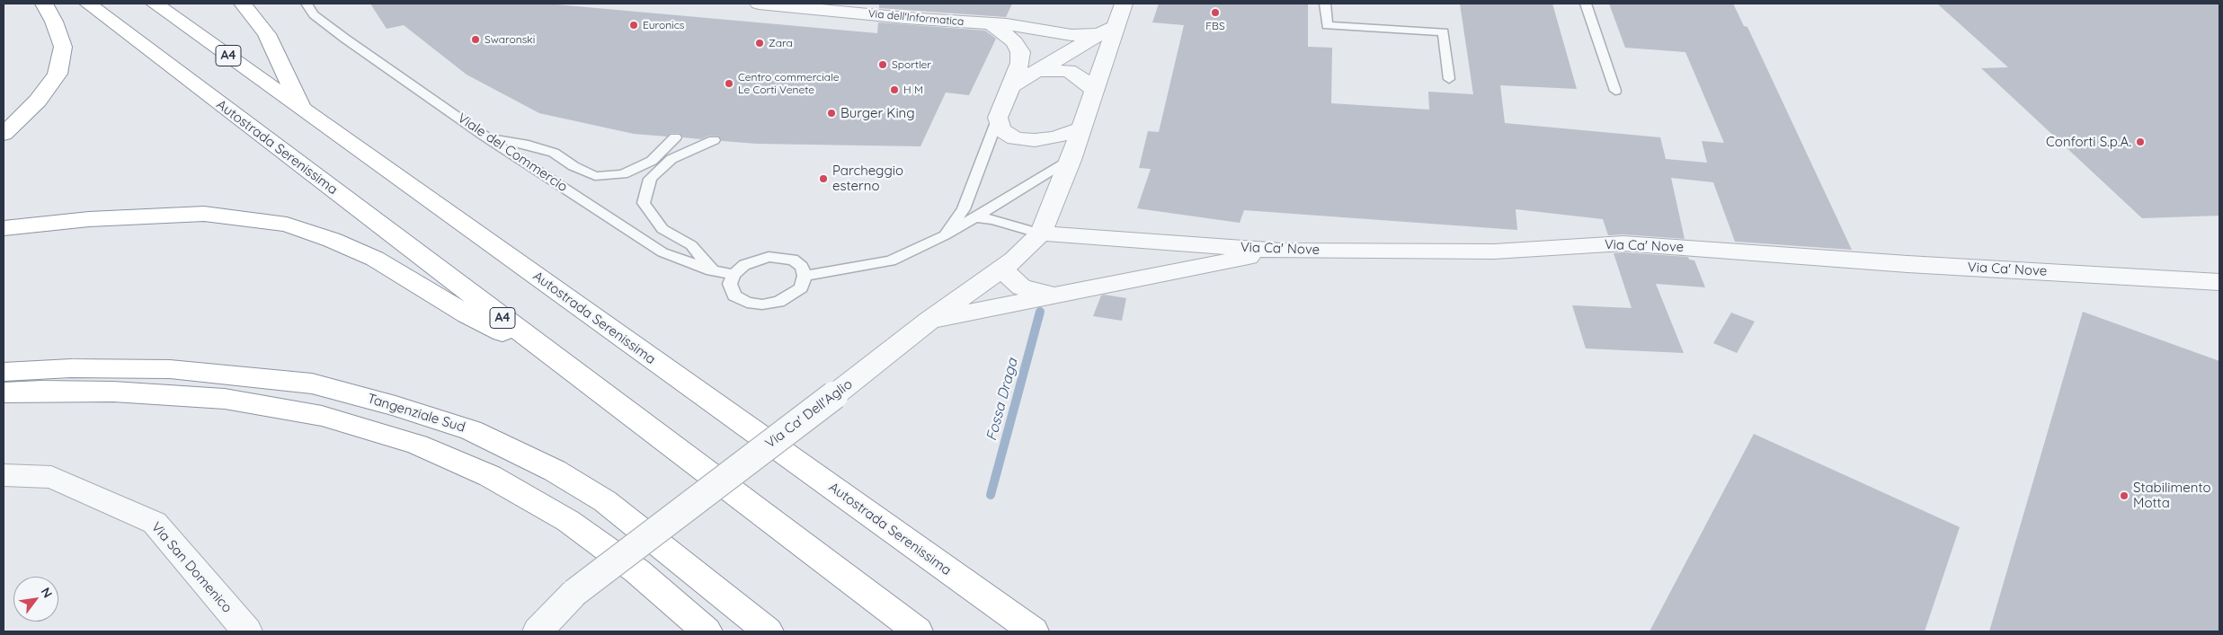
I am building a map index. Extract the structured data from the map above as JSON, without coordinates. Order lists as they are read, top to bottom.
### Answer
{
  "streets": {
    "highway": ["A4", "Autostrada Serenissima", "Tangenziale Sud"],
    "street": [
      "Via dell'Informatica",
      "Via Ca' Nove",
      "Via Ca' Dell'Aglio",
      "Via San Domenico"
    ],
    "lane": ["Viale del Commercio"]
  },
  "crossings": [
    ["A4", "Autostrada Serenissima"],
    ["Via Ca' Nove", "Via Ca' Dell'Aglio"]
  ],
  "water": ["Fossa Draga"],
  "places": [
    "FBS",
    "Euronics",
    "Swaronski",
    "Zara",
    "Sportler",
    "Centro commerciale Le Corti Venete",
    "H M",
    "Burger King",
    "Conforti S.p.A.",
    "Parcheggio esterno",
    "Stabilimento Motta"
  ],
  "north": "top right"
}
